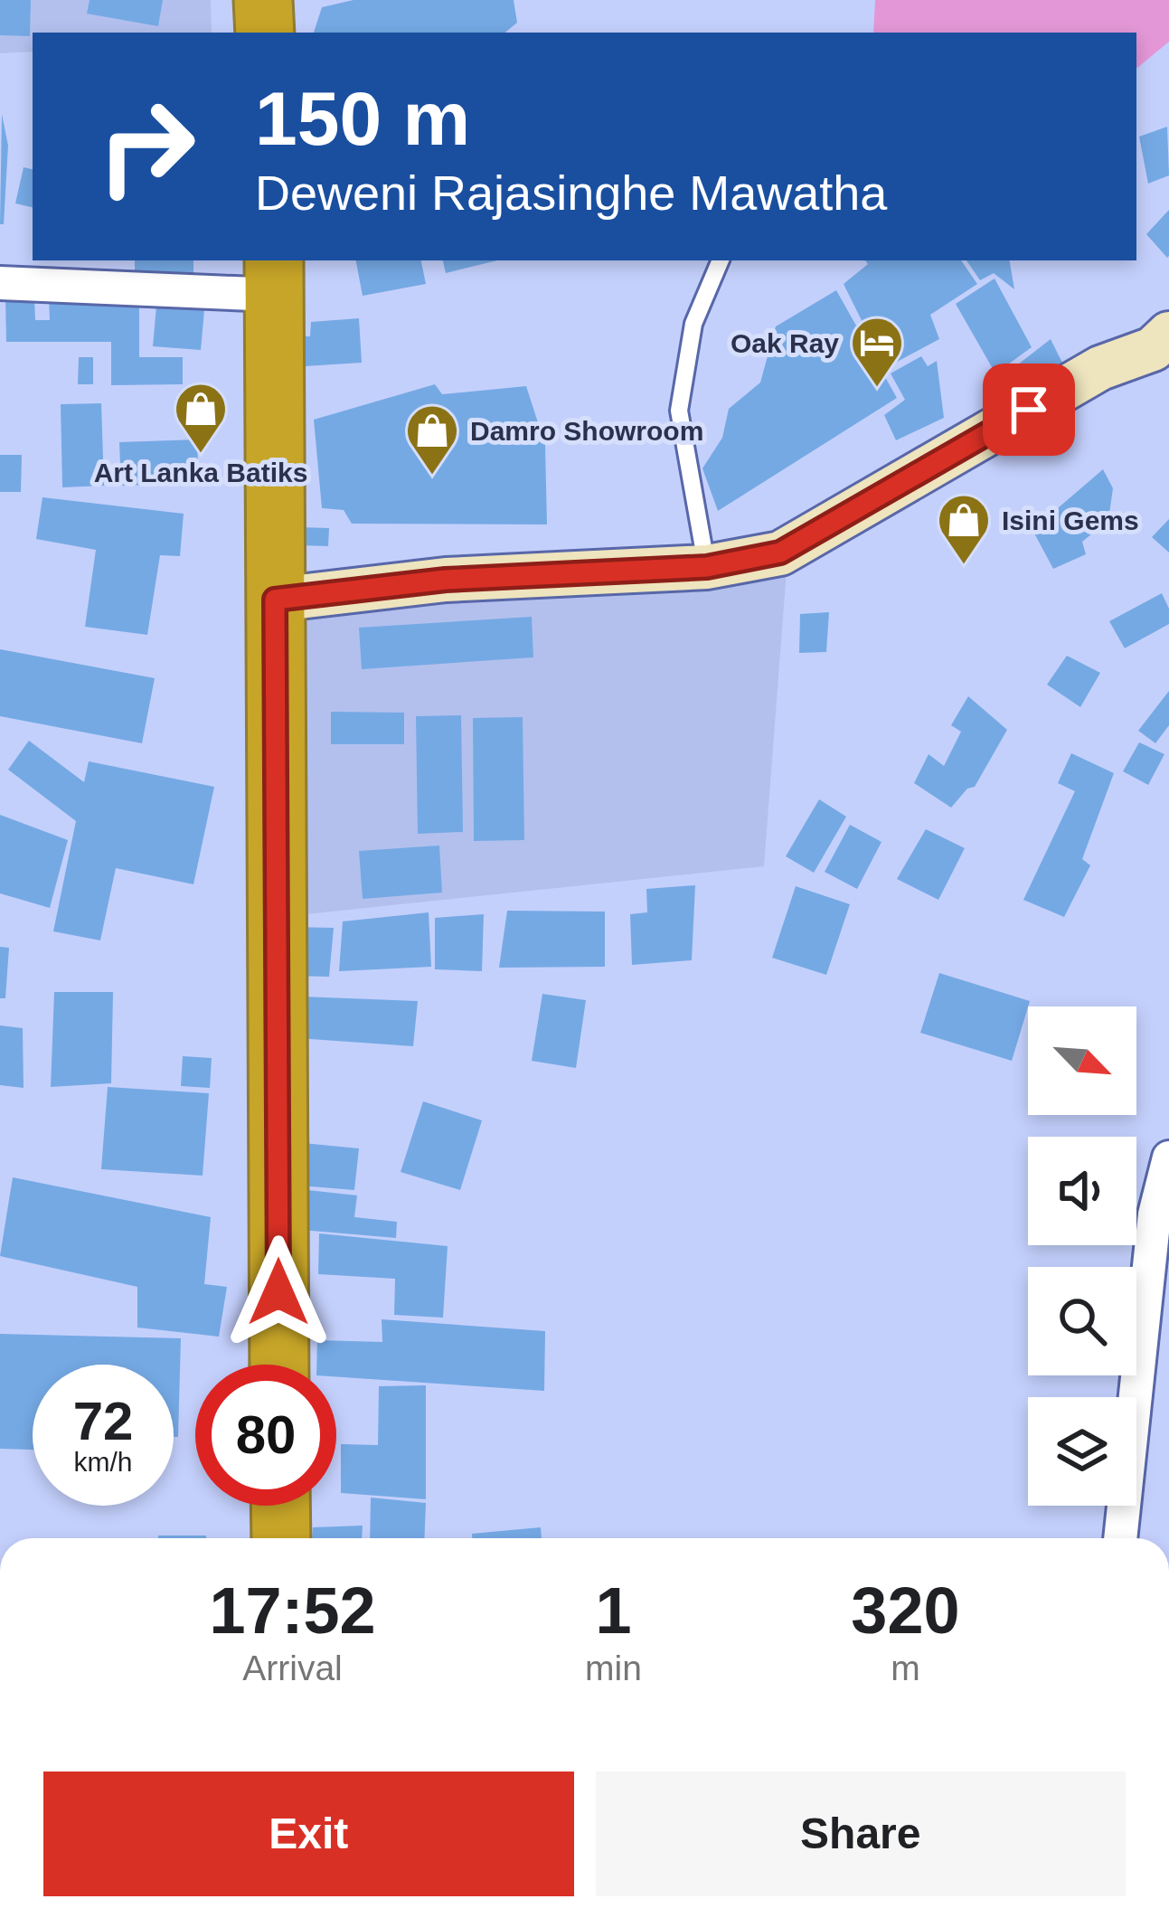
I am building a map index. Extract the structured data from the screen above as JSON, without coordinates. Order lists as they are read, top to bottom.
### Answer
{
  "places": {
    "hotel": ["Oak Ray"],
    "shop": ["Art Lanka Batiks", "Damro Showroom", "Isini Gems"]
  },
  "north": "bottom right",
  "page": {
    "turn": ["150 m", "Deweni Rajasinghe Mawatha"],
    "speed": "72 km/h",
    "limit": "80",
    "eta": [
      "17:52",
      "Arrival",
      "1",
      "min",
      "320",
      "m"
    ],
    "buttons": ["Exit", "Share"]
  }
}
